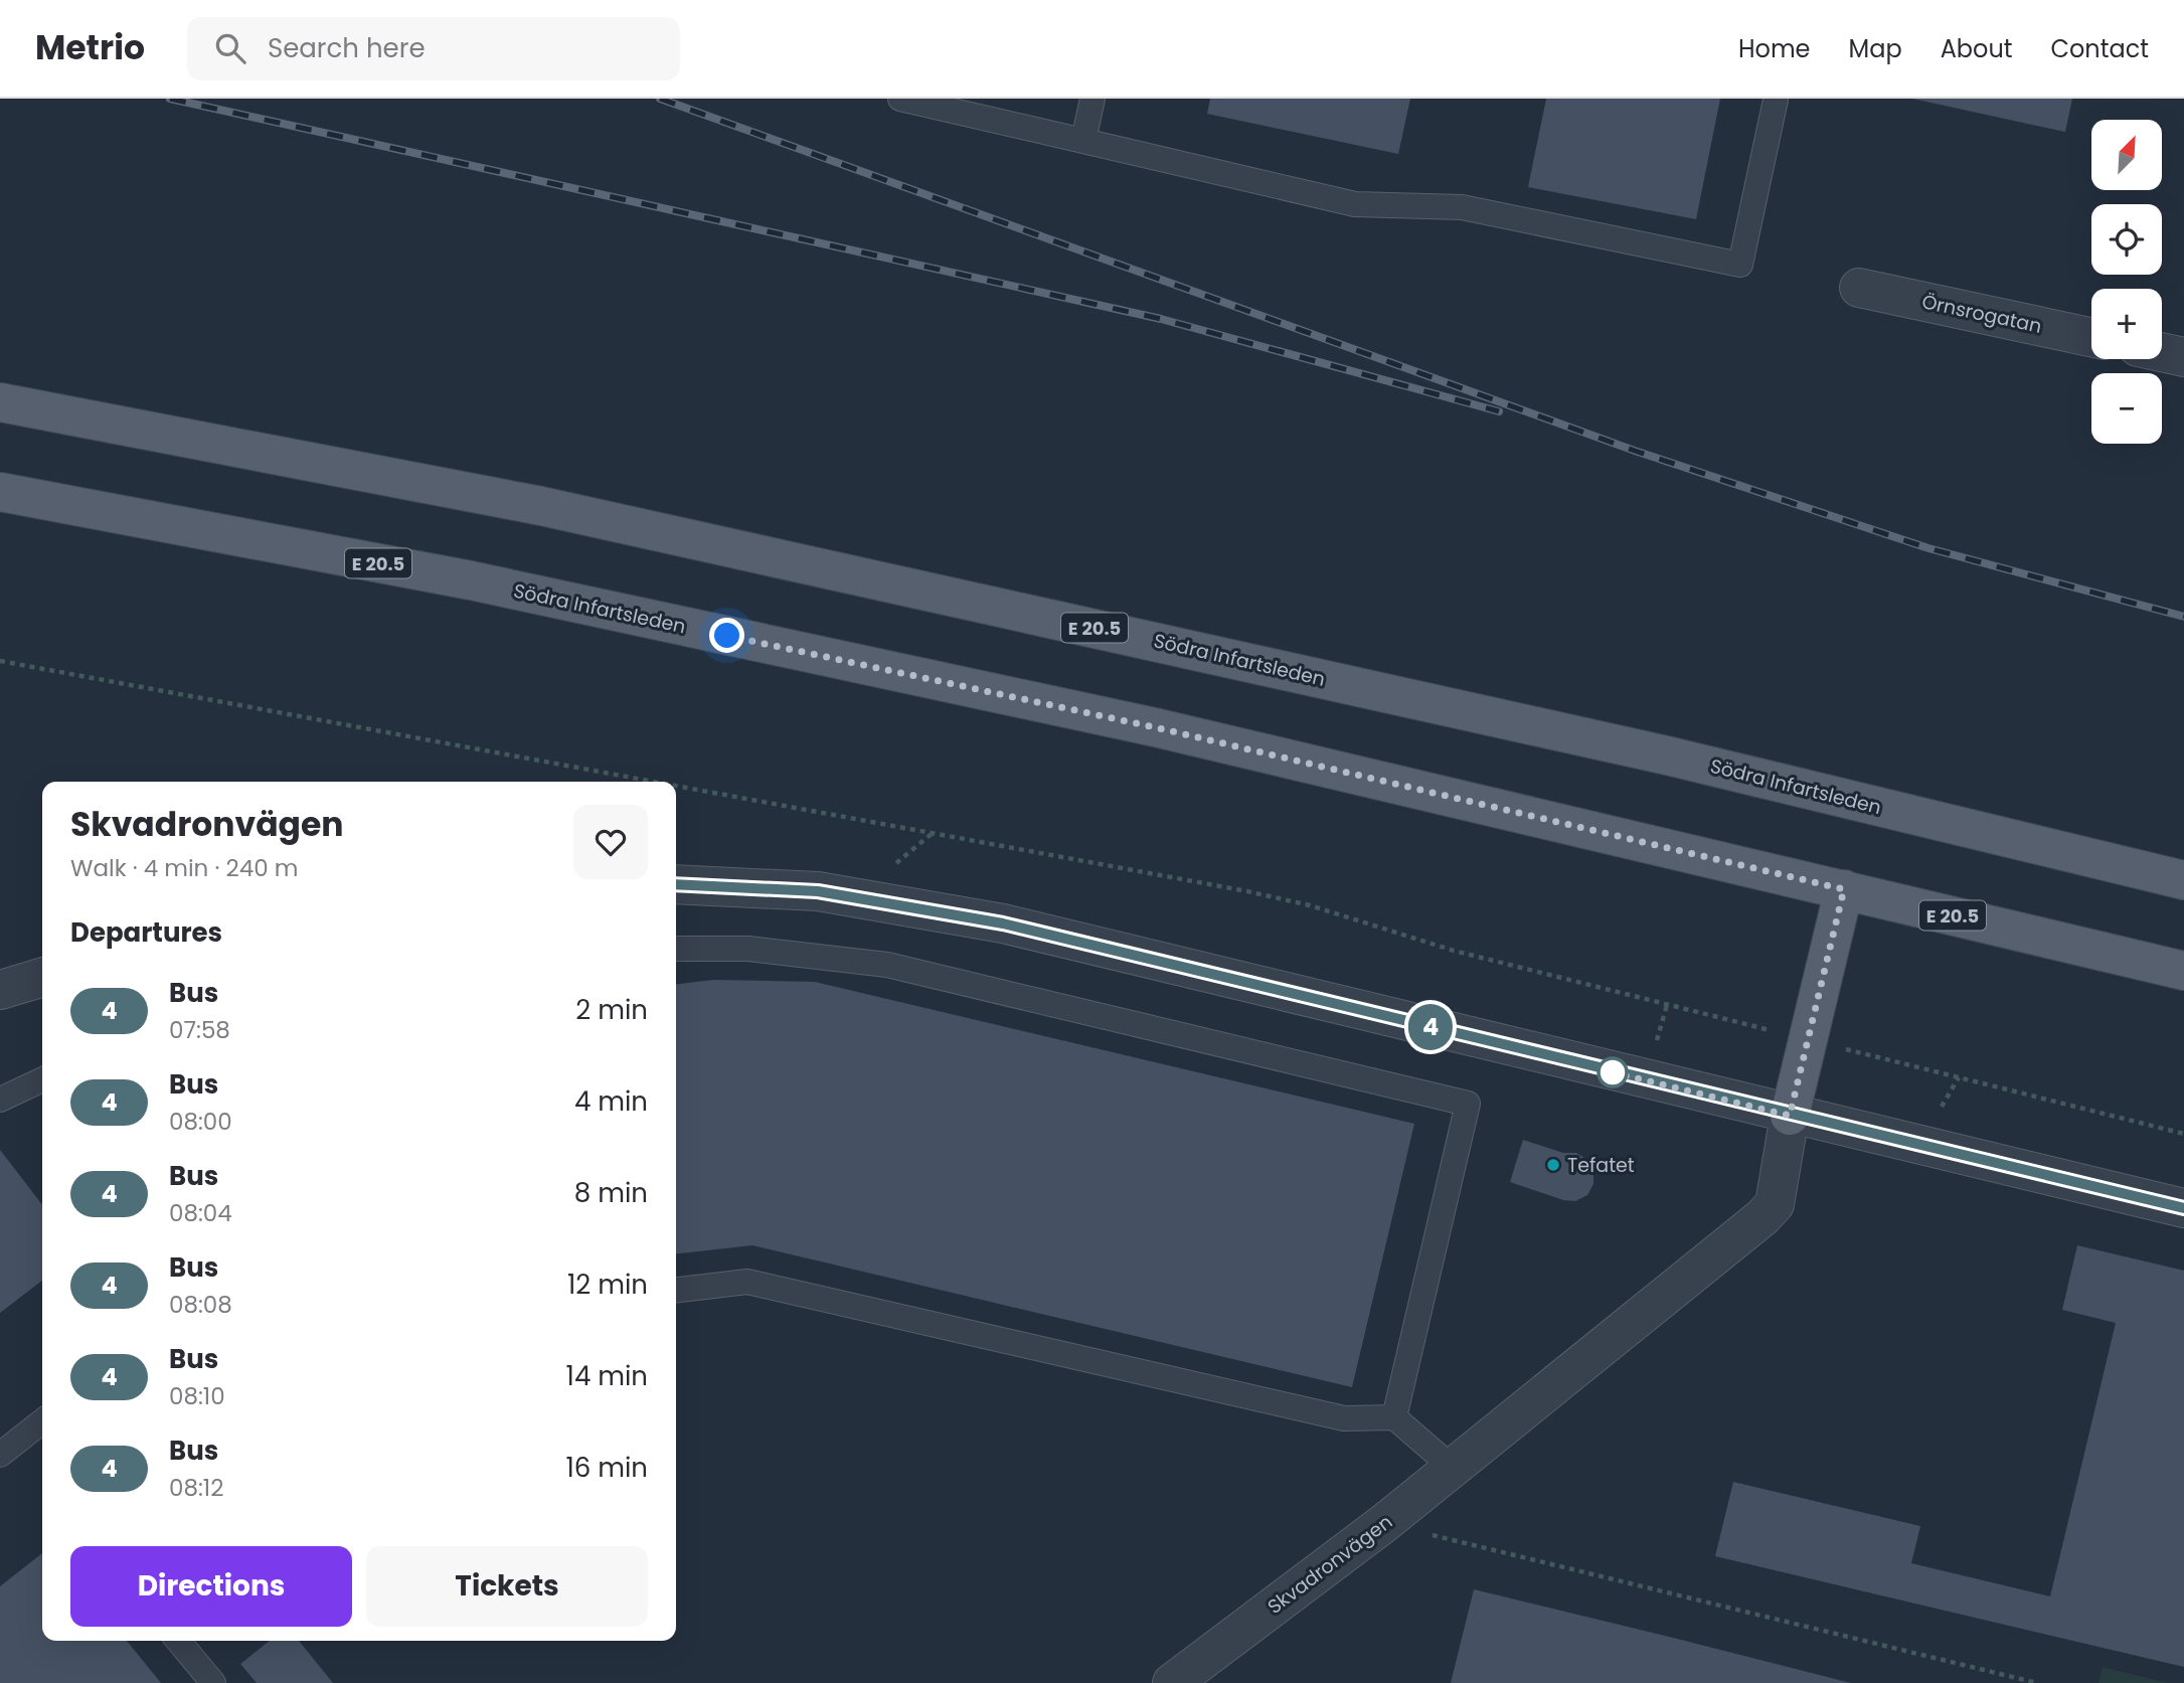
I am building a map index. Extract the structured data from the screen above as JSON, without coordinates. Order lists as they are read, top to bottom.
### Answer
{
  "streets": {
    "main road": ["E 20.5", "Södra Infartsleden"],
    "street": ["Örnsrogatan", "Skvadronvägen"]
  },
  "places": ["Tefatet"],
  "lines": ["bus line 4"],
  "north": "top right",
  "page": {
    "header": "Metrio",
    "search": "Search here",
    "nav": [
      "Home",
      "Map",
      "About",
      "Contact"
    ],
    "on_map": "4",
    "map_buttons": ["+", "−"],
    "heading": [
      ["Skvadronvägen", "Walk · 4 min · 240 m"],
      "Departures"
    ],
    "list": [
      {
        "mark": "4",
        "name": "Bus",
        "note": "07:58",
        "value": "2 min"
      },
      {
        "mark": "4",
        "name": "Bus",
        "note": "08:00",
        "value": "4 min"
      },
      {
        "mark": "4",
        "name": "Bus",
        "note": "08:04",
        "value": "8 min"
      },
      {
        "mark": "4",
        "name": "Bus",
        "note": "08:08",
        "value": "12 min"
      },
      {
        "mark": "4",
        "name": "Bus",
        "note": "08:10",
        "value": "14 min"
      },
      {
        "mark": "4",
        "name": "Bus",
        "note": "08:12",
        "value": "16 min"
      }
    ],
    "buttons": ["Directions", "Tickets"]
  }
}
